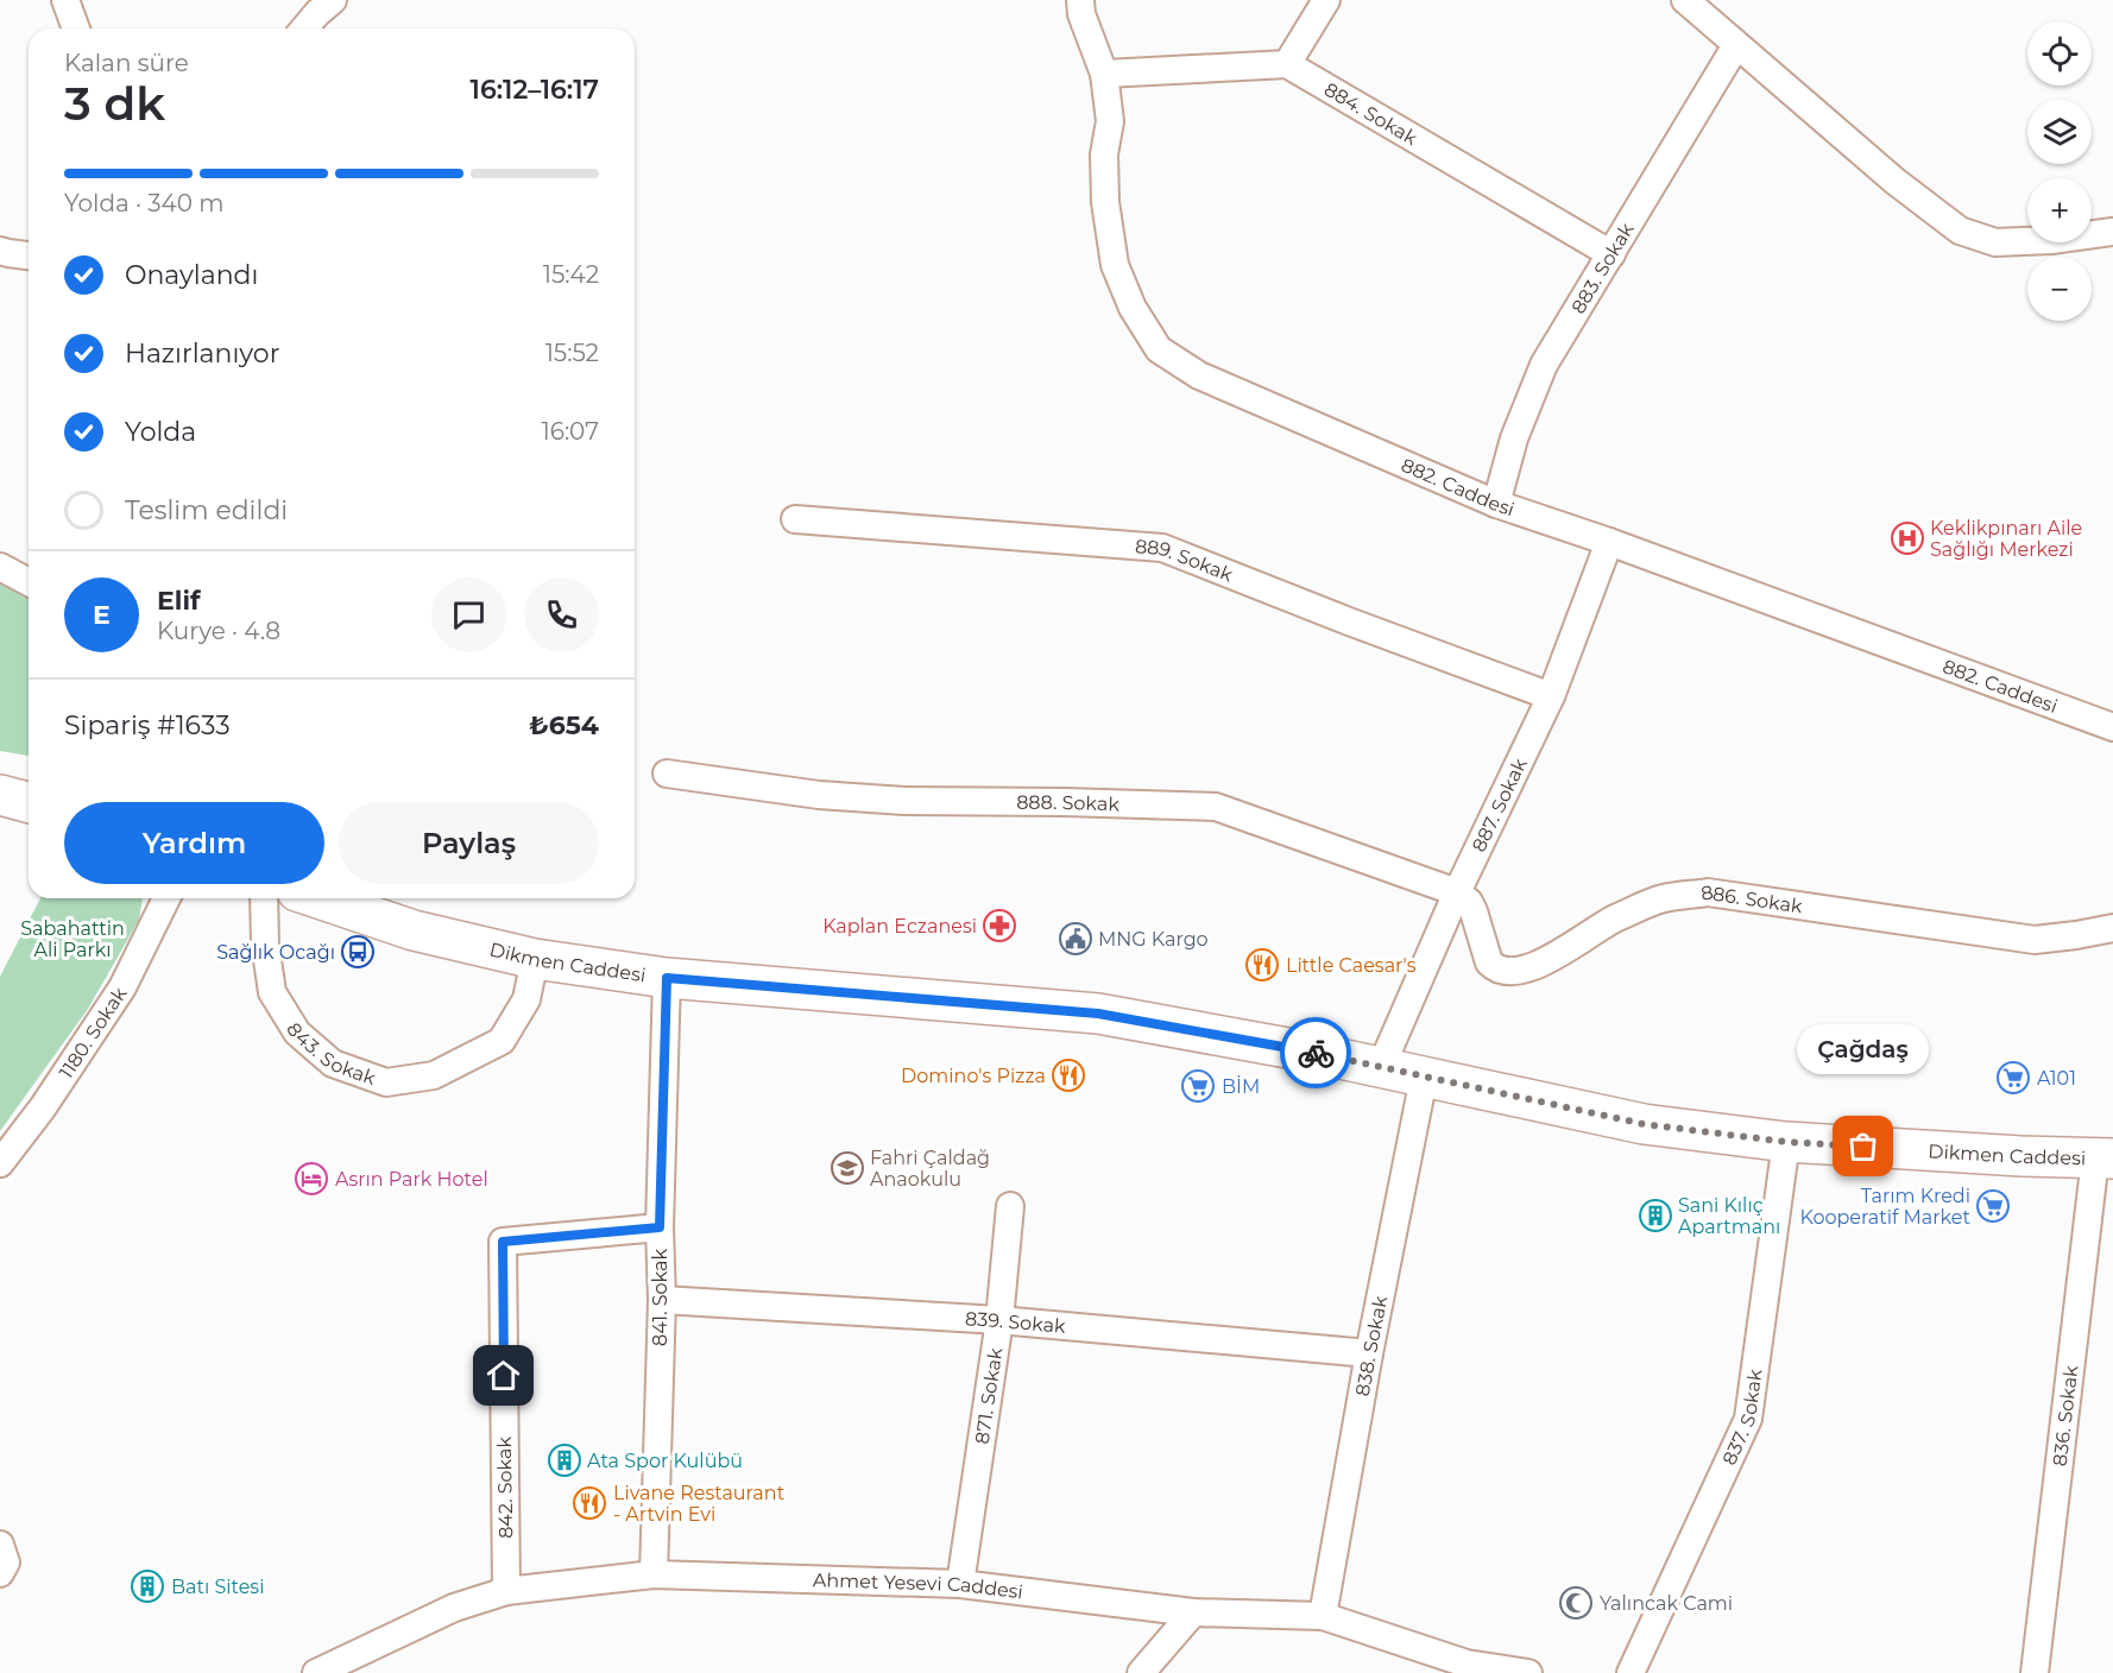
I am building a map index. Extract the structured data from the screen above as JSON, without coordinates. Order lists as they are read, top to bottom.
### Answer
{
  "streets": {
    "main road": ["Dikmen Caddesi"],
    "street": [
      "884. Sokak",
      "883. Sokak",
      "882. Caddesi",
      "889. Sokak",
      "888. Sokak",
      "887. Sokak",
      "886. Sokak",
      "1180. Sokak",
      "843. Sokak",
      "841. Sokak",
      "839. Sokak",
      "838. Sokak",
      "871. Sokak",
      "836. Sokak",
      "837. Sokak",
      "842. Sokak",
      "Ahmet Yesevi Caddesi"
    ]
  },
  "crossings": [
    ["884. Sokak", "883. Sokak"],
    ["883. Sokak", "882. Caddesi"],
    ["882. Caddesi", "887. Sokak"],
    ["889. Sokak", "887. Sokak"],
    ["888. Sokak", "887. Sokak"],
    ["888. Sokak", "886. Sokak"],
    ["887. Sokak", "886. Sokak"],
    ["887. Sokak", "Dikmen Caddesi"],
    ["Dikmen Caddesi", "843. Sokak"],
    ["Dikmen Caddesi", "841. Sokak"],
    ["Dikmen Caddesi", "838. Sokak"],
    ["Dikmen Caddesi", "836. Sokak"],
    ["Dikmen Caddesi", "837. Sokak"],
    ["841. Sokak", "839. Sokak"],
    ["841. Sokak", "842. Sokak"],
    ["841. Sokak", "Ahmet Yesevi Caddesi"],
    ["839. Sokak", "838. Sokak"],
    ["839. Sokak", "871. Sokak"],
    ["838. Sokak", "Ahmet Yesevi Caddesi"],
    ["871. Sokak", "Ahmet Yesevi Caddesi"],
    ["842. Sokak", "Ahmet Yesevi Caddesi"]
  ],
  "parks": ["Sabahattin Ali Parkı"],
  "places": {
    "hospital": ["Keklikpınarı Aile Sağlığı Merkezi"],
    "pharmacy": ["Kaplan Eczanesi"],
    "public building": ["MNG Kargo"],
    "bus stop": ["Sağlık Ocağı"],
    "restaurant": ["Little Caesar's", "Domino's Pizza", "Livane Restaurant - Artvin Evi"],
    "supermarket": ["A101", "BİM", "Tarım Kredi Kooperatif Market"],
    "other": ["Çağdaş"],
    "school or university": ["Fahri Çaldağ Anaokulu"],
    "hotel": ["Asrın Park Hotel"],
    "building": ["Sani Kılıç Apartmanı", "Ata Spor Kulübü", "Batı Sitesi"],
    "mosque": ["Yalıncak Cami"]
  },
  "page": {
    "map_buttons": ["+", "−"],
    "heading": ["3 dk", "Kalan süre", "16:12–16:17"],
    "panel": [
      "Elif",
      "Kurye · 4.8",
      "Sipariş #1633",
      "₺654"
    ],
    "bar": "Yolda · 340 m",
    "list": [
      ["Onaylandı", "15:42"],
      ["Hazırlanıyor", "15:52"],
      ["Yolda", "16:07"],
      "Teslim edildi"
    ],
    "round": "E",
    "buttons": ["Yardım", "Paylaş"],
    "bubble": "Çağdaş"
  }
}
